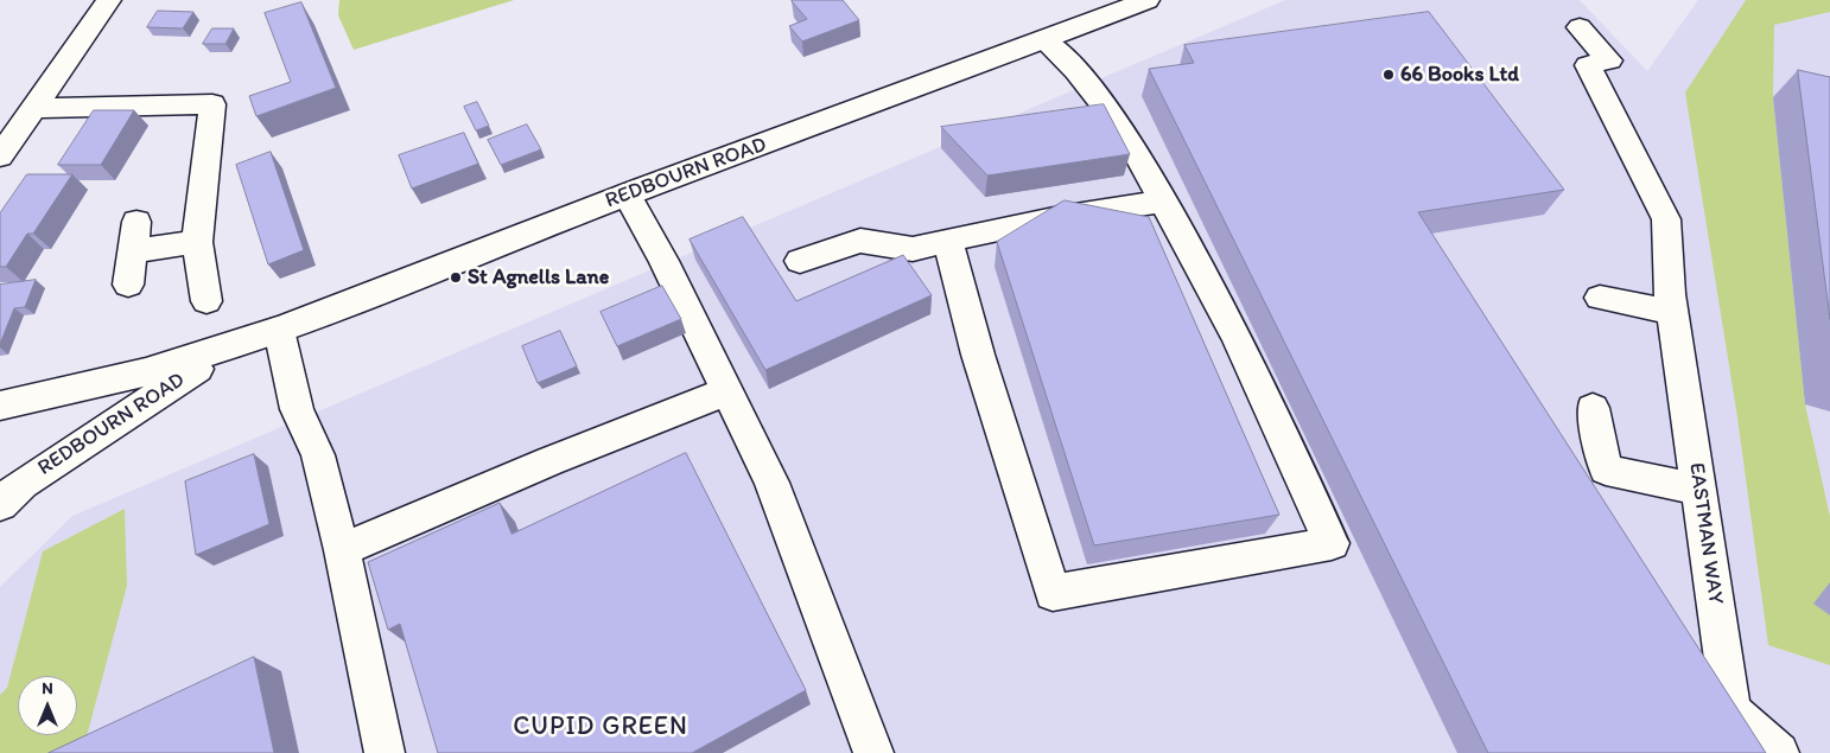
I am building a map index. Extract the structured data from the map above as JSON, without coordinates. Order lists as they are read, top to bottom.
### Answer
{
  "streets": {
    "main road": ["REDBOURN ROAD", "EASTMAN WAY"]
  },
  "districts": ["CUPID GREEN"],
  "places": ["66 Books Ltd", "St Agnells Lane"],
  "north": "top"
}
